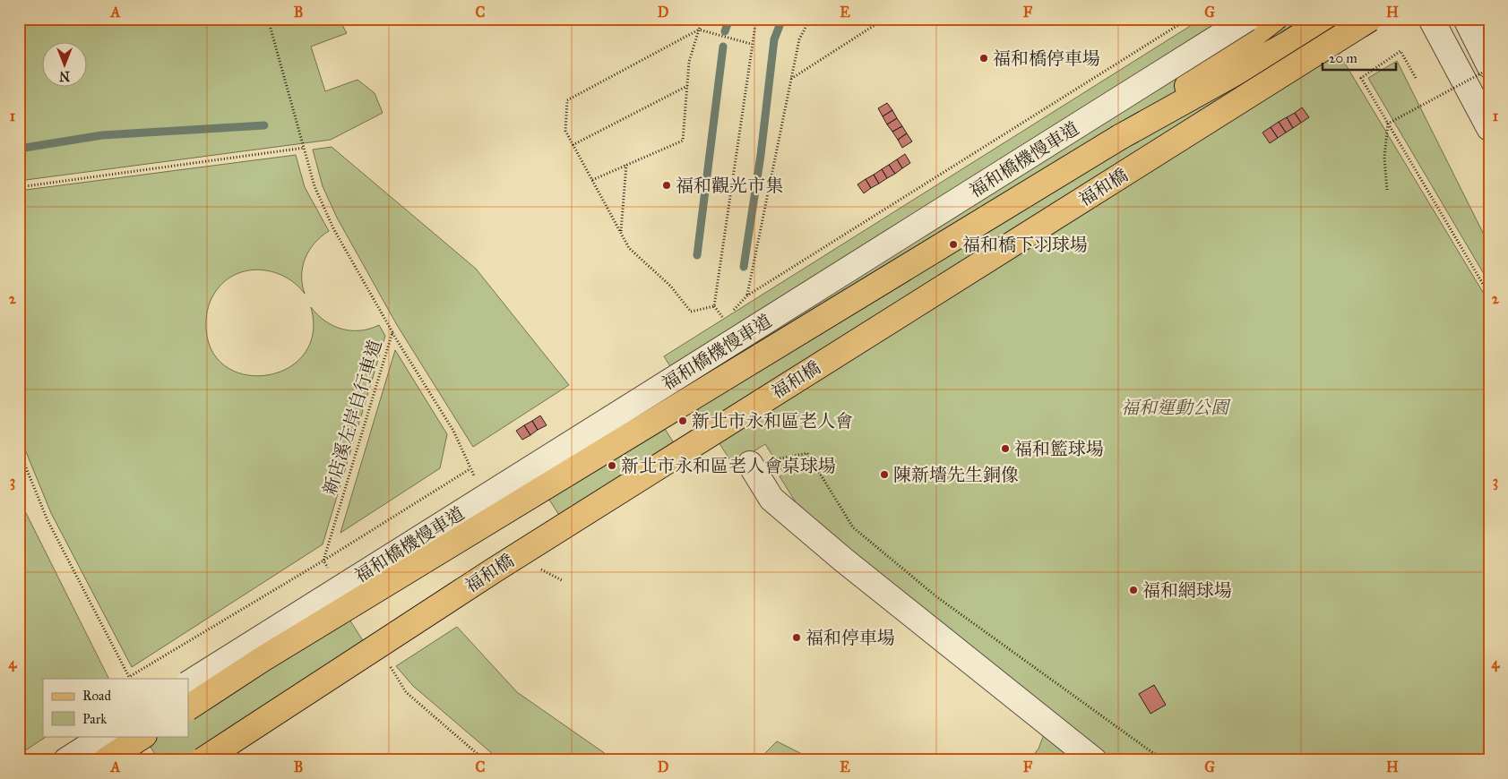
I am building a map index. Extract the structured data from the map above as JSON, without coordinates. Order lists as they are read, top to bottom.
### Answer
{
  "streets": {
    "main road": ["福和橋"],
    "street": ["福和橋機慢車道"],
    "path": ["新店溪左岸自行車道"]
  },
  "parks": ["福和運動公園"],
  "places": [
    "福和橋停車場",
    "福和觀光市集",
    "福和橋下羽球場",
    "新北市永和區老人會",
    "福和籃球場",
    "新北市永和區老人會桌球場",
    "陳新墻先生銅像",
    "福和網球場",
    "福和停車場"
  ],
  "legend": ["Road", "Park"],
  "scale_bar": "20 m",
  "north": "bottom",
  "grid": {
    "columns": [
      "A",
      "B",
      "C",
      "D",
      "E",
      "F",
      "G",
      "H"
    ],
    "rows": [
      "1",
      "2",
      "3",
      "4"
    ]
  }
}
